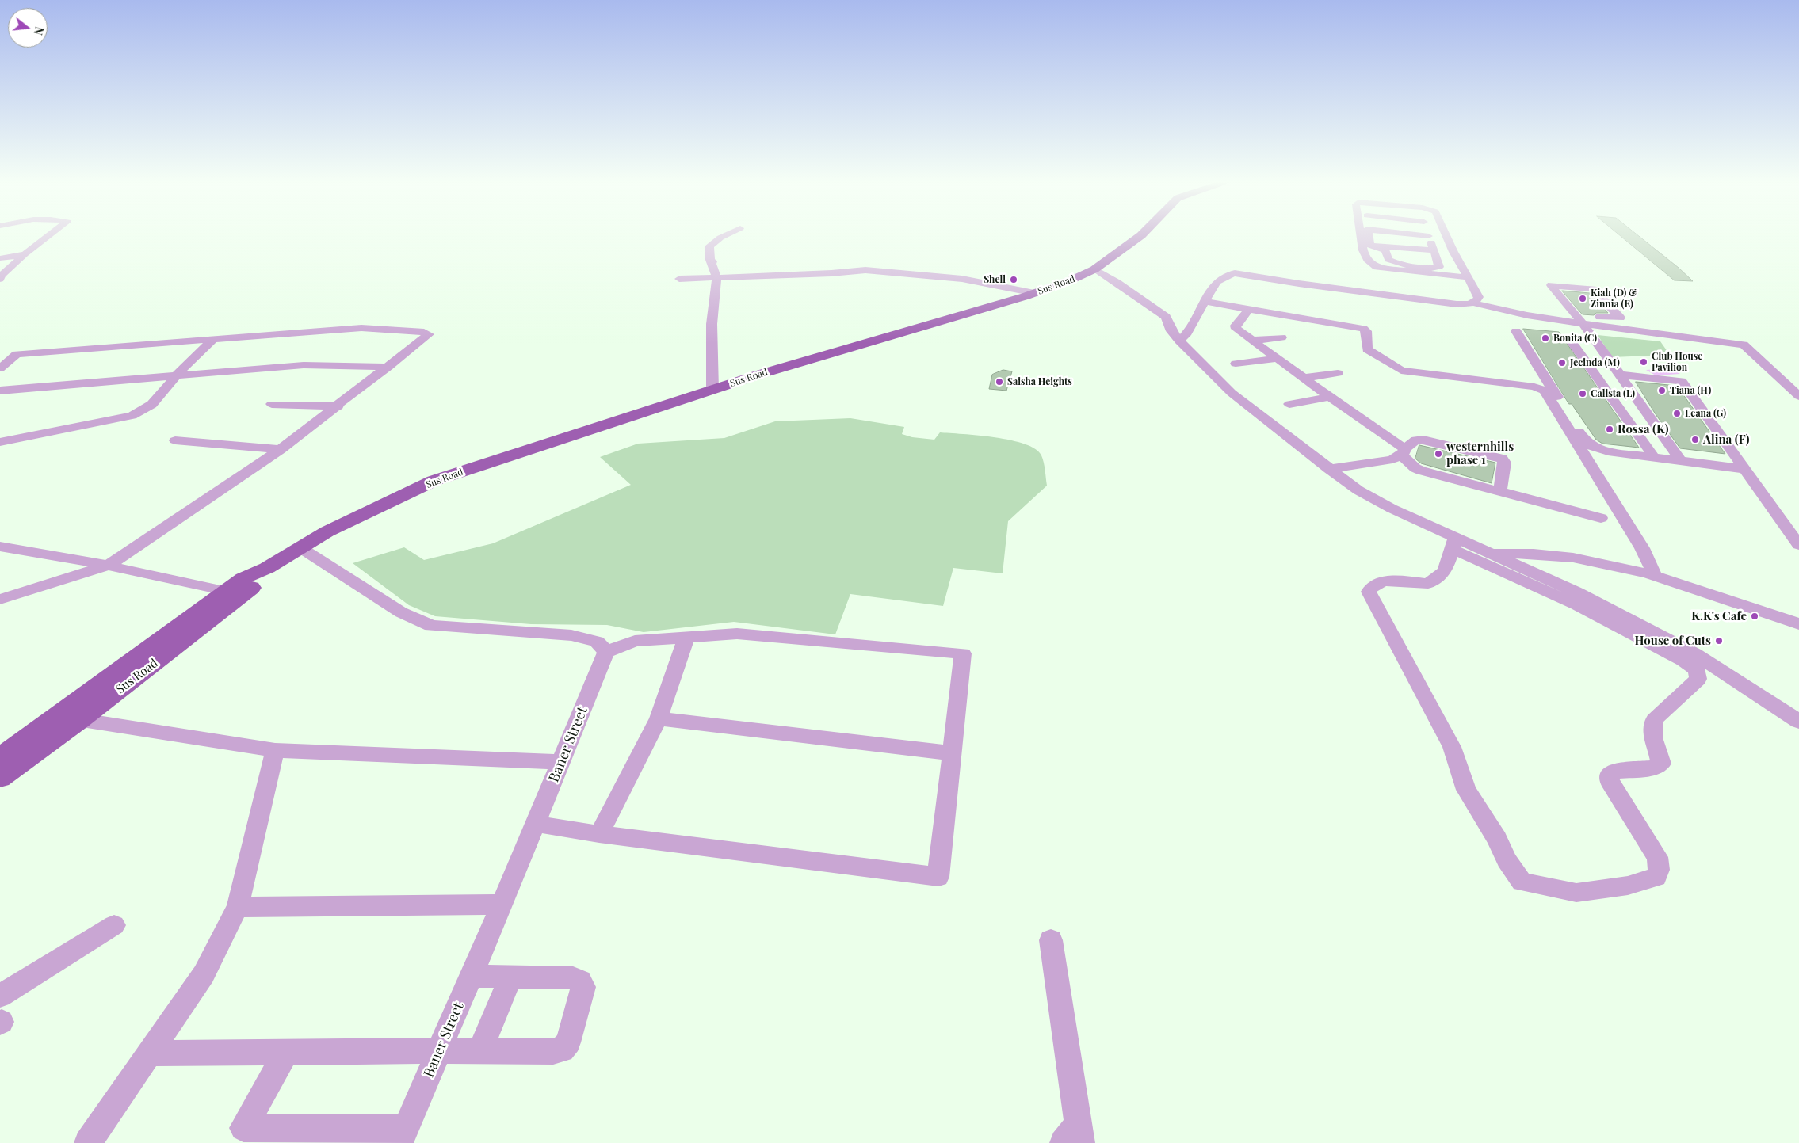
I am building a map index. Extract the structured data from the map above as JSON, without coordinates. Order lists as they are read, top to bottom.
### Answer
{
  "streets": {
    "main road": ["Sus Road"],
    "street": ["Baner Street"]
  },
  "places": [
    "Shell",
    "Kiah (D) & Zinnia (E)",
    "Bonita (C)",
    "Club House Pavilion",
    "Jecinda (M)",
    "Saisha Heights",
    "Tiana (H)",
    "Calista (L)",
    "Leana (G)",
    "Rossa (K)",
    "Alina (F)",
    "westernhills phase 1",
    "K.K's Cafe",
    "House of Cuts"
  ],
  "north": "right"
}
